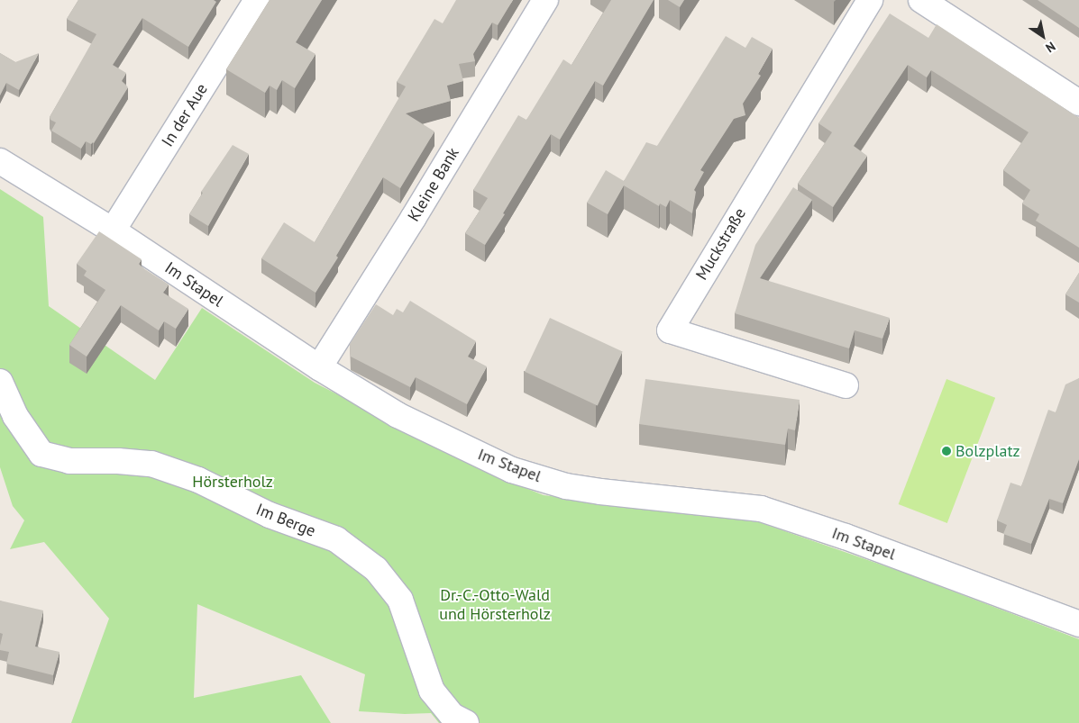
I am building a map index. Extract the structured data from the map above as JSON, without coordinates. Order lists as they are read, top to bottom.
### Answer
{
  "streets": {
    "street": [
      "In der Aue",
      "Kleine Bank",
      "Muckstraße",
      "Im Stapel",
      "Im Berge"
    ]
  },
  "crossings": [
    ["In der Aue", "Im Stapel"],
    ["Kleine Bank", "Im Stapel"]
  ],
  "parks": ["Hörsterholz", "Dr.-C.-Otto-Wald und Hörsterholz"],
  "places": ["Bolzplatz"],
  "north": "bottom right"
}
